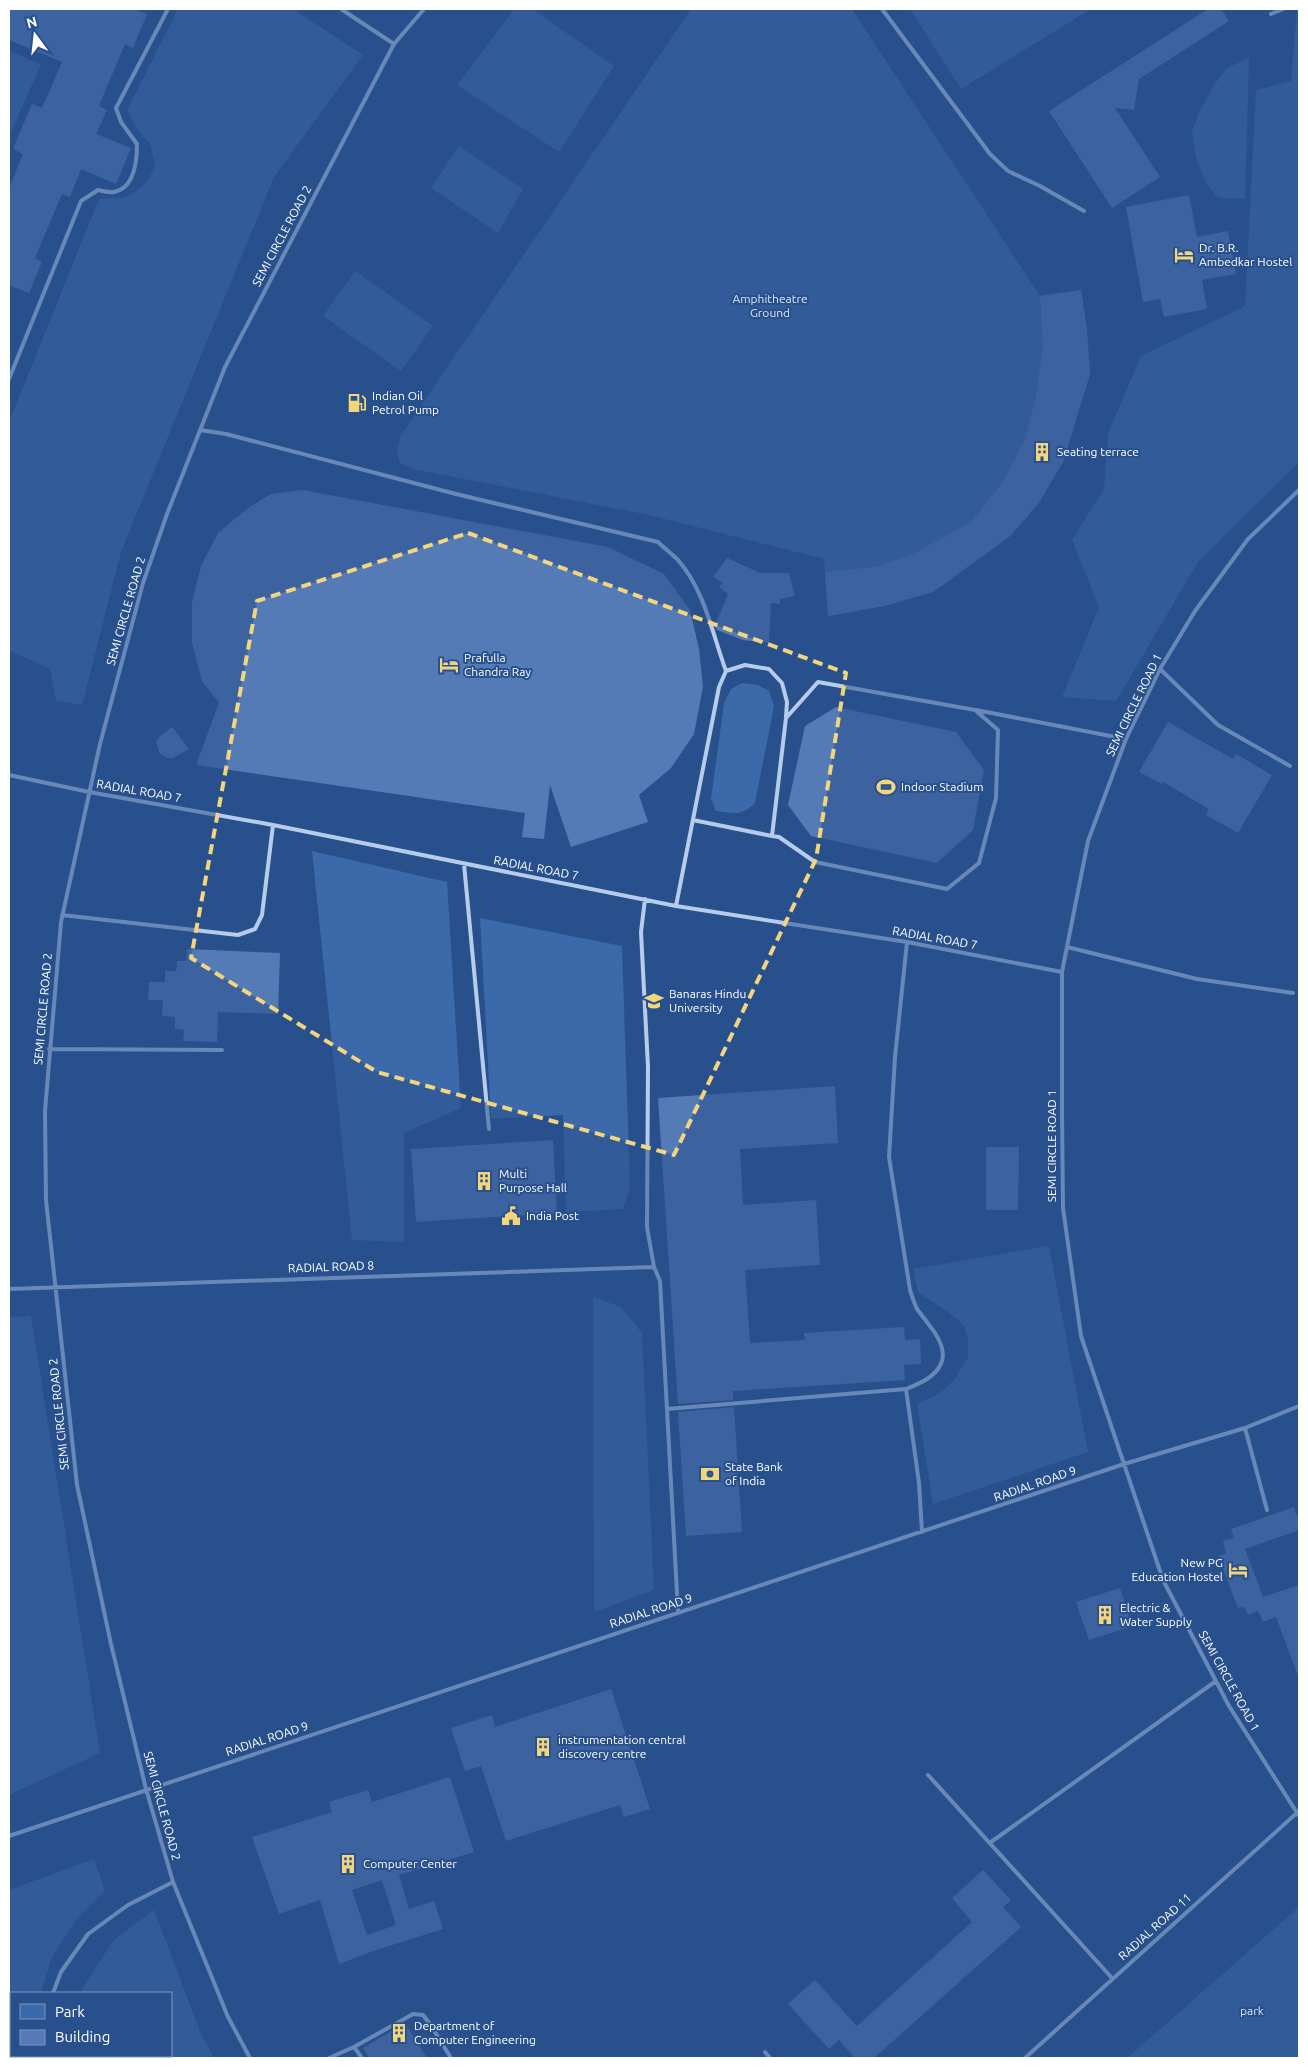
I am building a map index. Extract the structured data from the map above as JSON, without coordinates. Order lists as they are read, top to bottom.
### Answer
{
  "streets": {
    "lane": [
      "SEMI CIRCLE ROAD 2",
      "SEMI CIRCLE ROAD 1",
      "RADIAL ROAD 7",
      "RADIAL ROAD 8",
      "RADIAL ROAD 9",
      "RADIAL ROAD 11"
    ]
  },
  "crossings": [
    ["SEMI CIRCLE ROAD 2", "RADIAL ROAD 7"],
    ["SEMI CIRCLE ROAD 2", "RADIAL ROAD 8"],
    ["SEMI CIRCLE ROAD 2", "RADIAL ROAD 9"],
    ["SEMI CIRCLE ROAD 1", "RADIAL ROAD 7"],
    ["SEMI CIRCLE ROAD 1", "RADIAL ROAD 9"],
    ["SEMI CIRCLE ROAD 1", "RADIAL ROAD 11"]
  ],
  "parks": ["Amphitheatre Ground", "park"],
  "places": {
    "hotel": ["Dr. B.R. Ambedkar Hostel", "Prafulla Chandra Ray", "New PG Education Hostel"],
    "fuel station": ["Indian Oil Petrol Pump"],
    "building": [
      "Seating terrace",
      "Multi Purpose Hall",
      "Electric & Water Supply",
      "instrumentation central discovery centre",
      "Computer Center",
      "Department of Computer Engineering"
    ],
    "sports": ["Indoor Stadium"],
    "school or university": ["Banaras Hindu University"],
    "public building": ["India Post"],
    "bank": ["State Bank of India"]
  },
  "legend": ["Park", "Building"],
  "north": "top"
}
